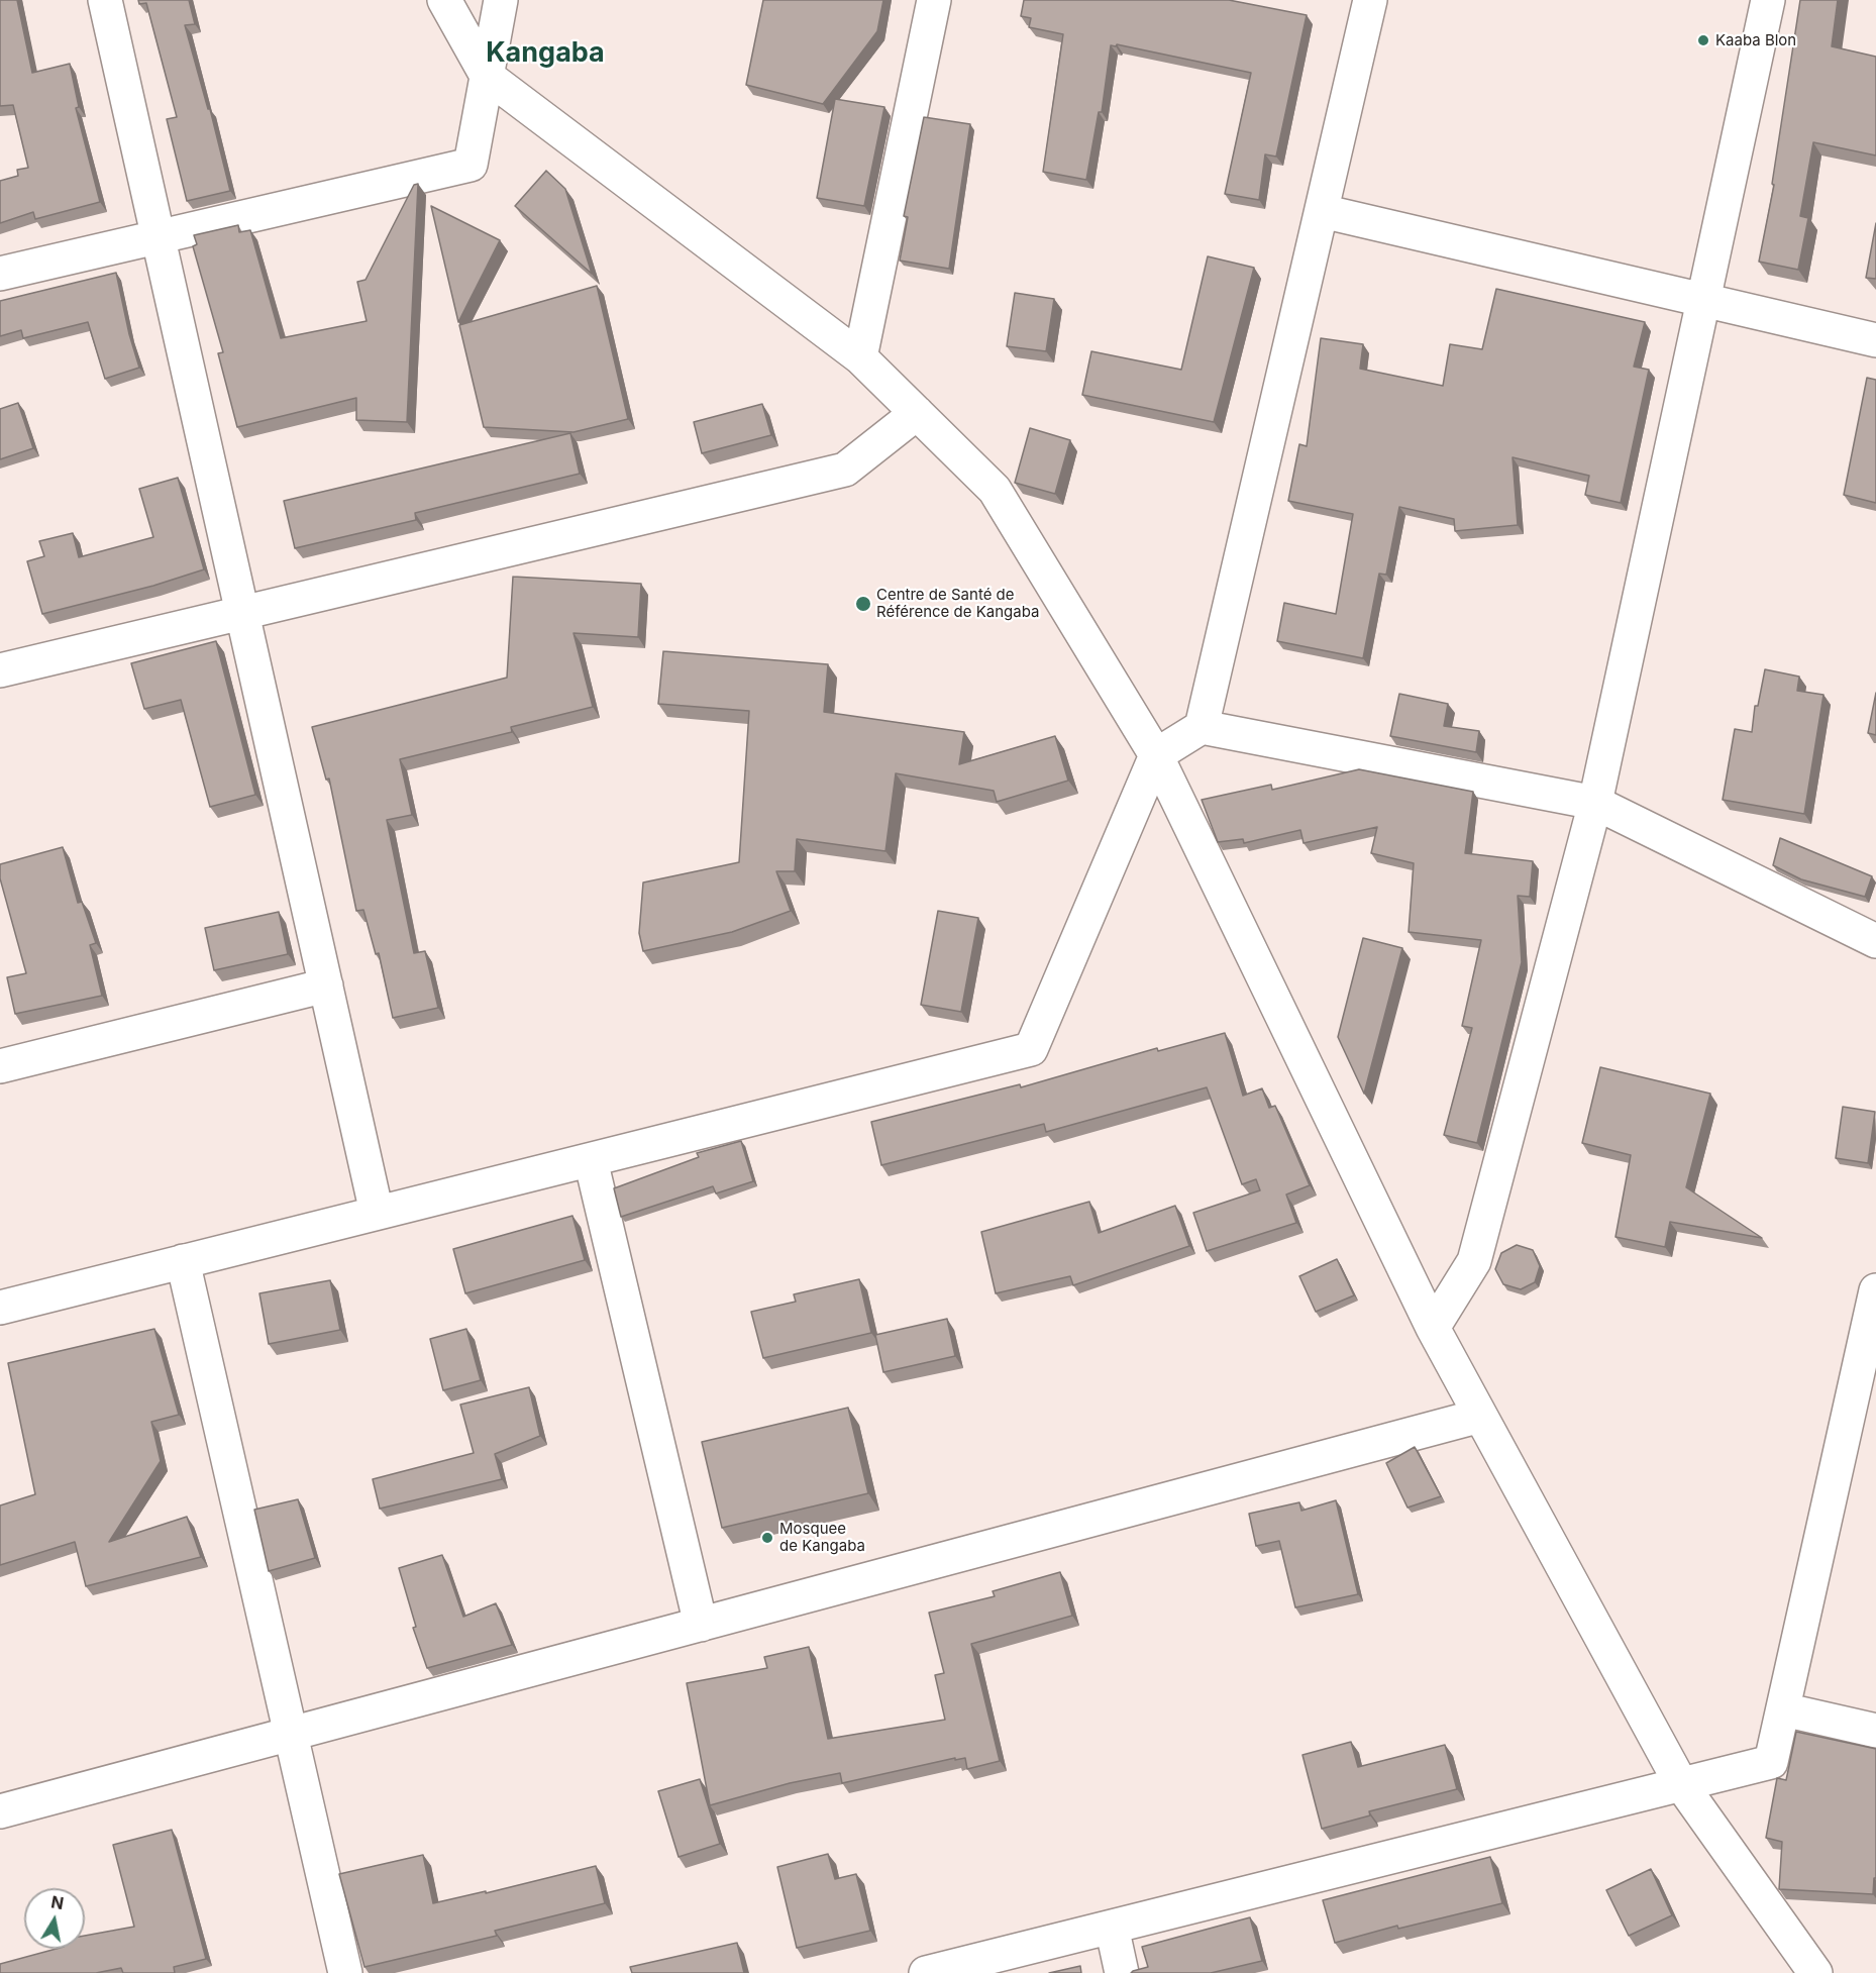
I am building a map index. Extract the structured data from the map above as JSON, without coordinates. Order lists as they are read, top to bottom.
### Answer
{
  "districts": ["Kangaba"],
  "places": ["Kaaba Blon", "Centre de Santé de Référence de Kangaba", "Mosquee de Kangaba"],
  "north": "top"
}
